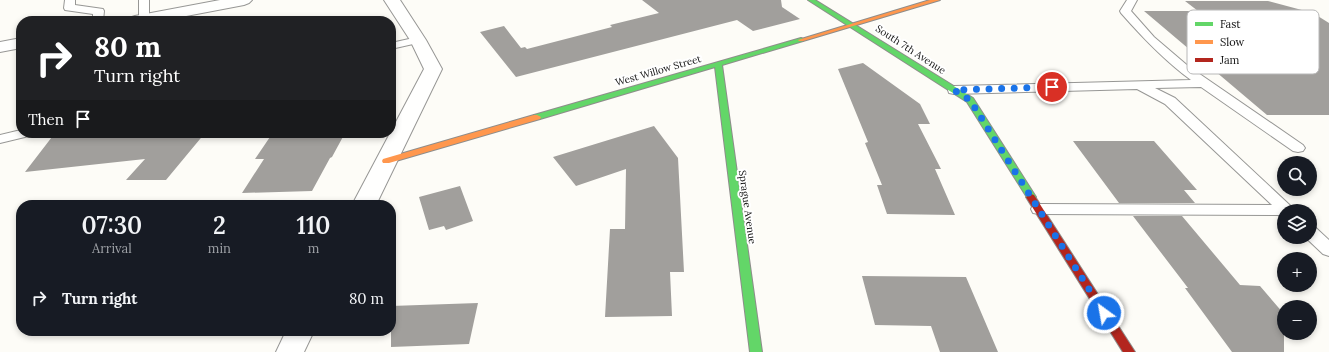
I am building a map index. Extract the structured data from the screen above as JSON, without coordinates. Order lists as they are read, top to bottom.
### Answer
{
  "streets": {
    "street": ["South 7th Avenue", "West Willow Street", "Sprague Avenue"]
  },
  "crossings": [
    ["South 7th Avenue", "West Willow Street"],
    ["West Willow Street", "Sprague Avenue"]
  ],
  "legend": ["Fast", "Slow", "Jam"],
  "page": {
    "turn": ["80 m", "Turn right"],
    "then": "Then",
    "map_buttons": ["+", "−"],
    "eta": [
      "07:30",
      "Arrival",
      "2",
      "min",
      "110",
      "m"
    ],
    "list": [
      {
        "name": "Turn right",
        "value": "80 m"
      }
    ]
  }
}
